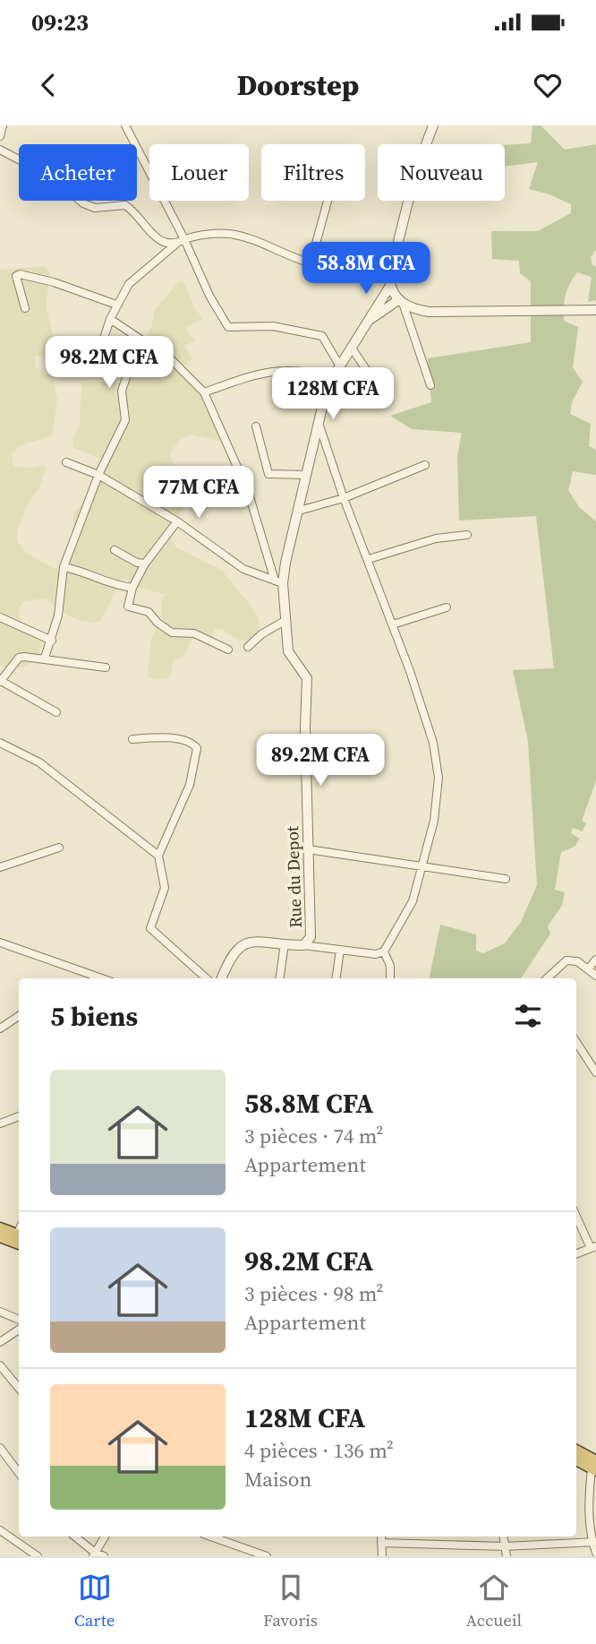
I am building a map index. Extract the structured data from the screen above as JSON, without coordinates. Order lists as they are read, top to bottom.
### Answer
{
  "streets": {
    "street": ["Rue du Depot"]
  },
  "page": {
    "status": "09:23",
    "header": "Doorstep",
    "chip": [
      "Acheter",
      "Louer",
      "Filtres",
      "Nouveau"
    ],
    "price": [
      "58.8M CFA",
      "98.2M CFA",
      "128M CFA",
      "77M CFA",
      "89.2M CFA"
    ],
    "heading": "5 biens",
    "list": [
      {
        "name": "58.8M CFA",
        "note": "3 pièces · 74 m² · Appartement"
      },
      {
        "name": "98.2M CFA",
        "note": "3 pièces · 98 m² · Appartement"
      },
      {
        "name": "128M CFA",
        "note": "4 pièces · 136 m² · Maison"
      }
    ],
    "tabs": ["Carte", "Favoris", "Accueil"]
  }
}
